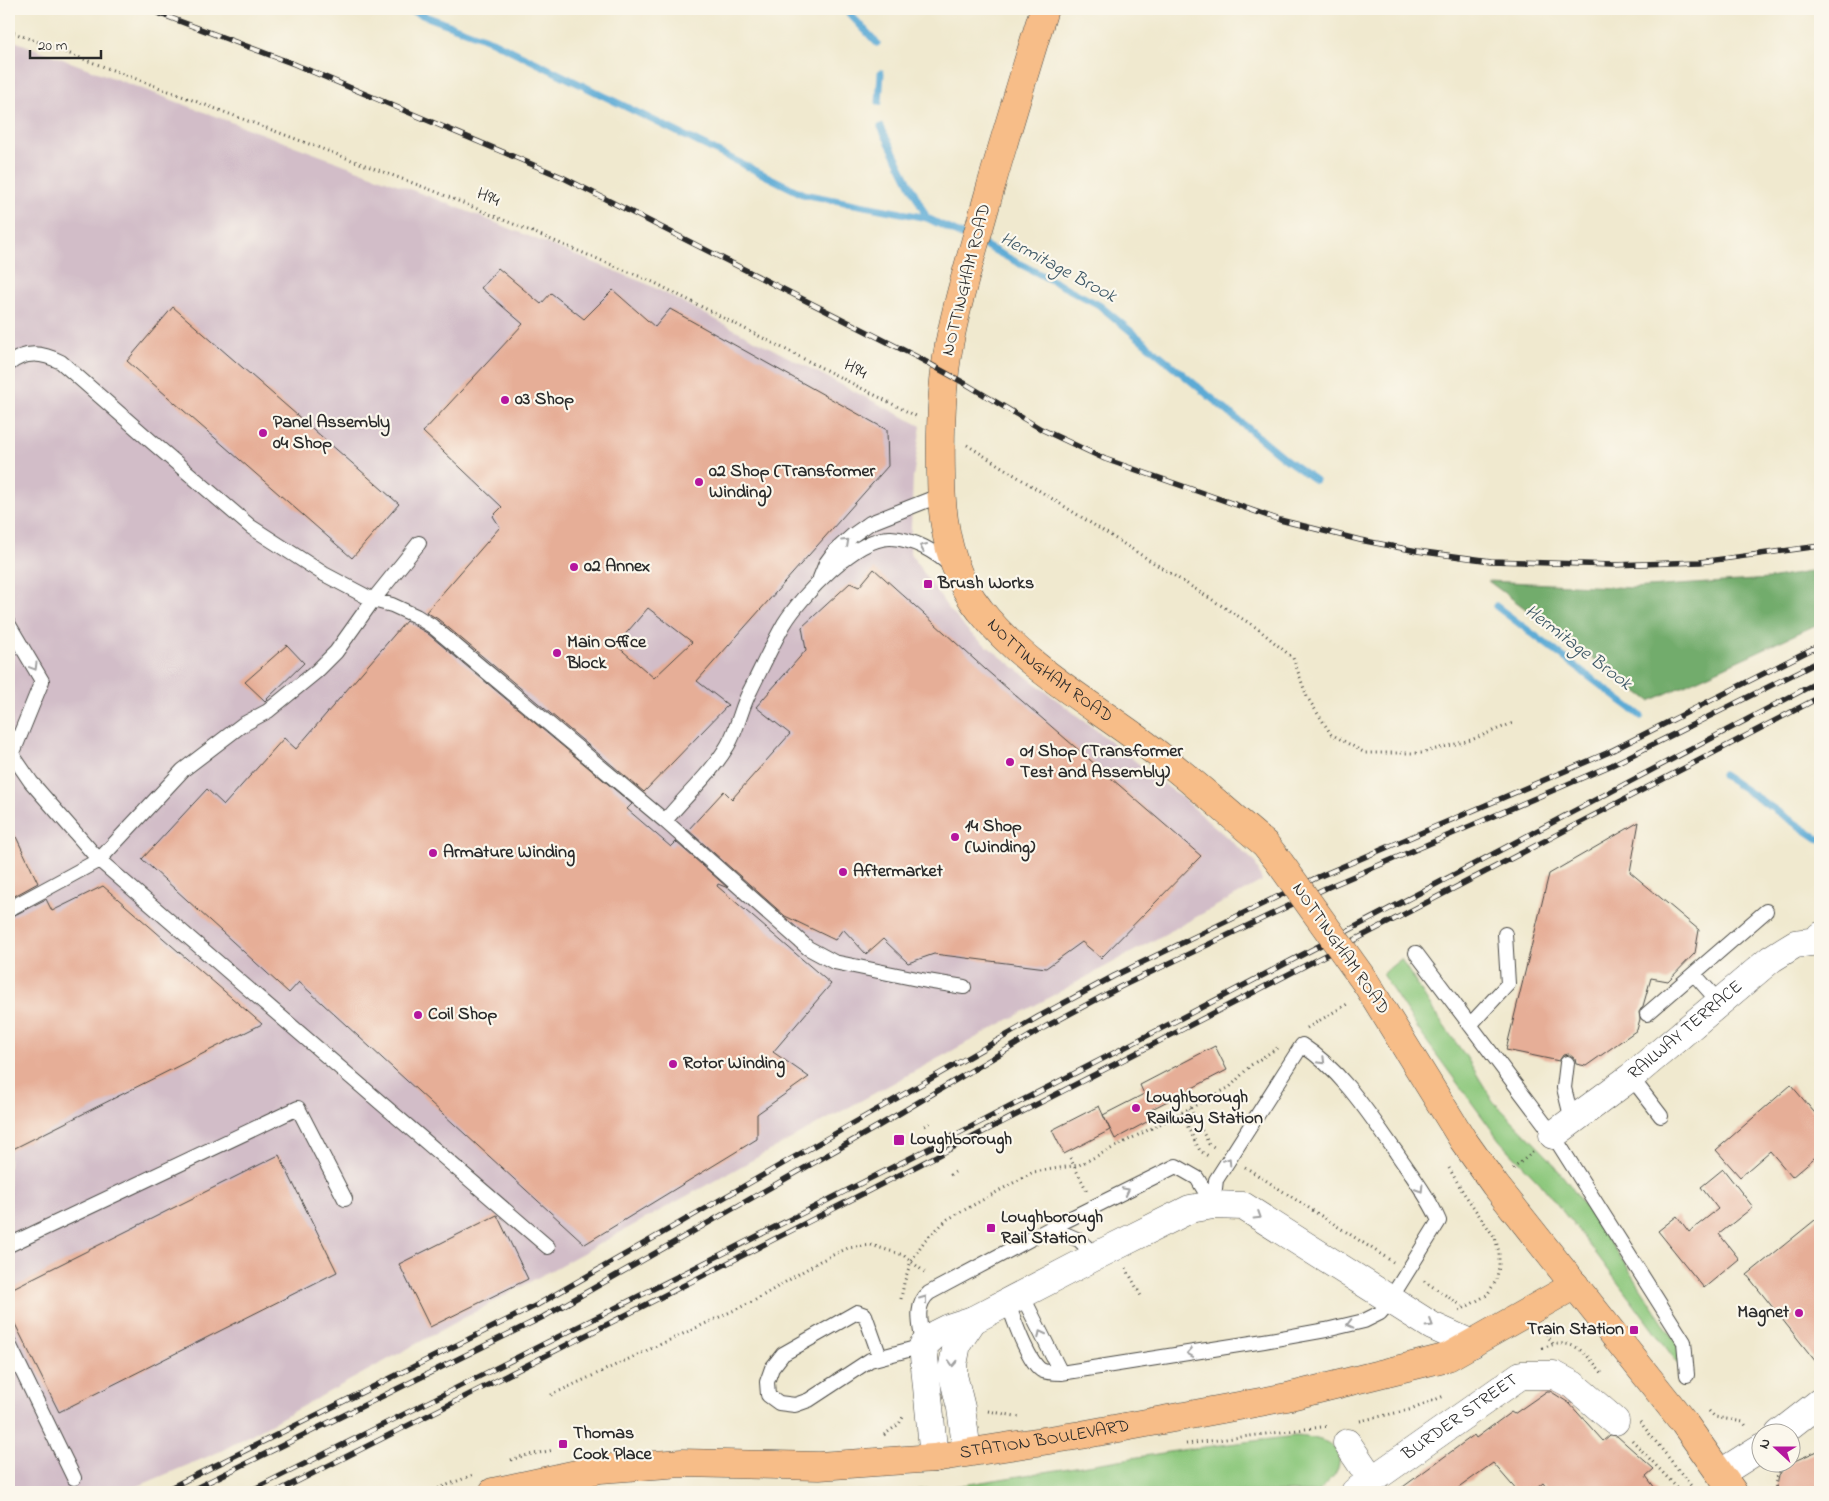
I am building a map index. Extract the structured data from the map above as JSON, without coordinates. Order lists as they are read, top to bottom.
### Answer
{
  "streets": {
    "main road": ["NOTTINGHAM ROAD", "STATION BOULEVARD"],
    "street": ["RAILWAY TERRACE", "BURDER STREET"],
    "path": ["H94"]
  },
  "crossings": [
    ["H94", "NOTTINGHAM ROAD"],
    ["NOTTINGHAM ROAD", "STATION BOULEVARD"]
  ],
  "water": ["Hermitage Brook"],
  "places": {
    "other": [
      "03 Shop",
      "Panel Assembly 04 Shop",
      "02 Shop (Transformer Winding)",
      "02 Annex",
      "Main Office Block",
      "01 Shop (Transformer Test and Assembly)",
      "14 Shop (Winding)",
      "Armature Winding",
      "Aftermarket",
      "Coil Shop",
      "Rotor Winding",
      "Loughborough Railway Station",
      "Magnet"
    ],
    "transit": [
      "Brush Works",
      "Loughborough",
      "Loughborough Rail Station",
      "Train Station",
      "Thomas Cook Place"
    ]
  },
  "scale_bar": "20 m",
  "north": "left"
}
